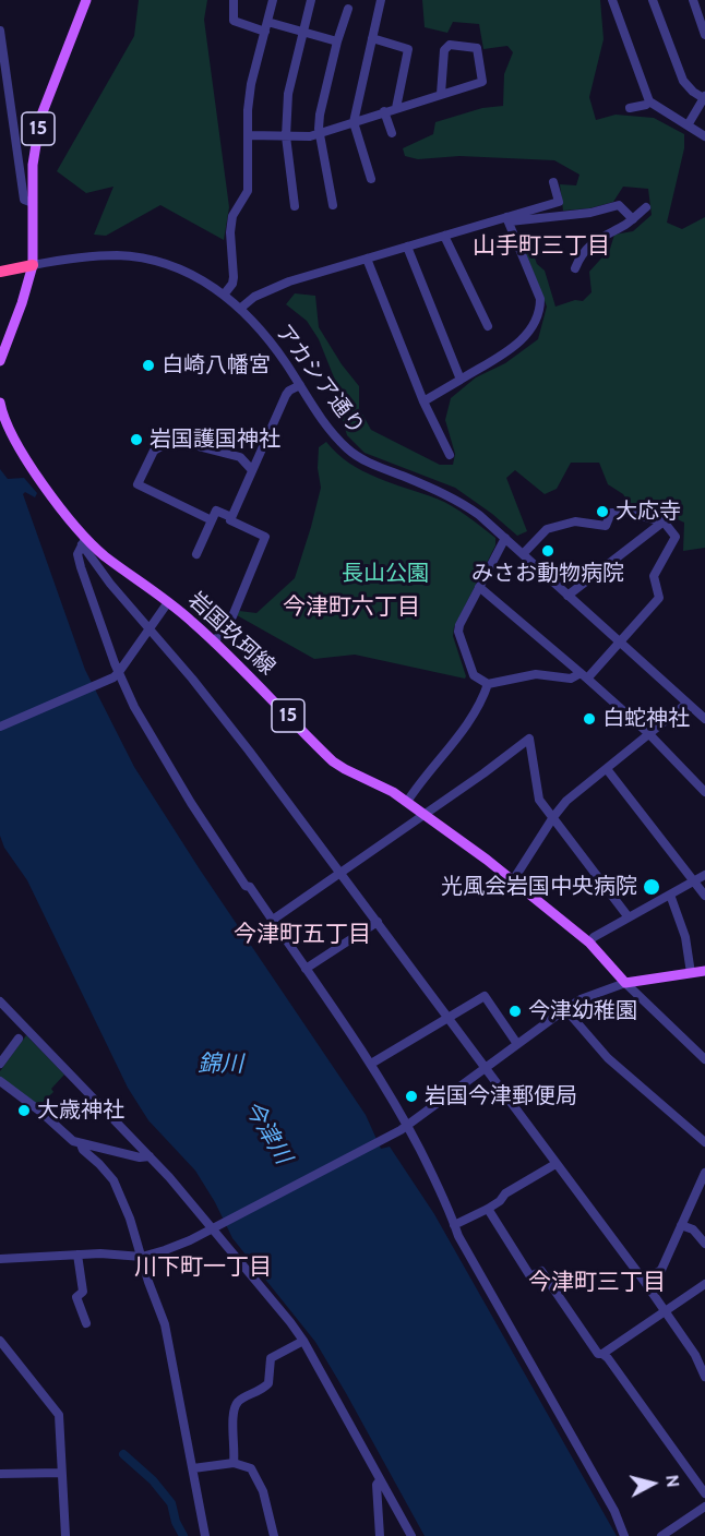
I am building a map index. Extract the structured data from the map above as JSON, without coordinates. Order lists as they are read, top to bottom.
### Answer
{
  "streets": {
    "main road": ["15", "岩国玖珂線"],
    "street": ["アカシア通り"]
  },
  "crossings": [
    ["15", "アカシア通り"]
  ],
  "districts": [
    "山手町三丁目",
    "今津町六丁目",
    "今津町五丁目",
    "川下町一丁目",
    "今津町三丁目"
  ],
  "water": ["錦川", "今津川"],
  "parks": ["長山公園"],
  "places": [
    "白崎八幡宮",
    "岩国護国神社",
    "大応寺",
    "みさお動物病院",
    "白蛇神社",
    "光風会岩国中央病院",
    "今津幼稚園",
    "岩国今津郵便局",
    "大歳神社"
  ],
  "north": "right"
}
